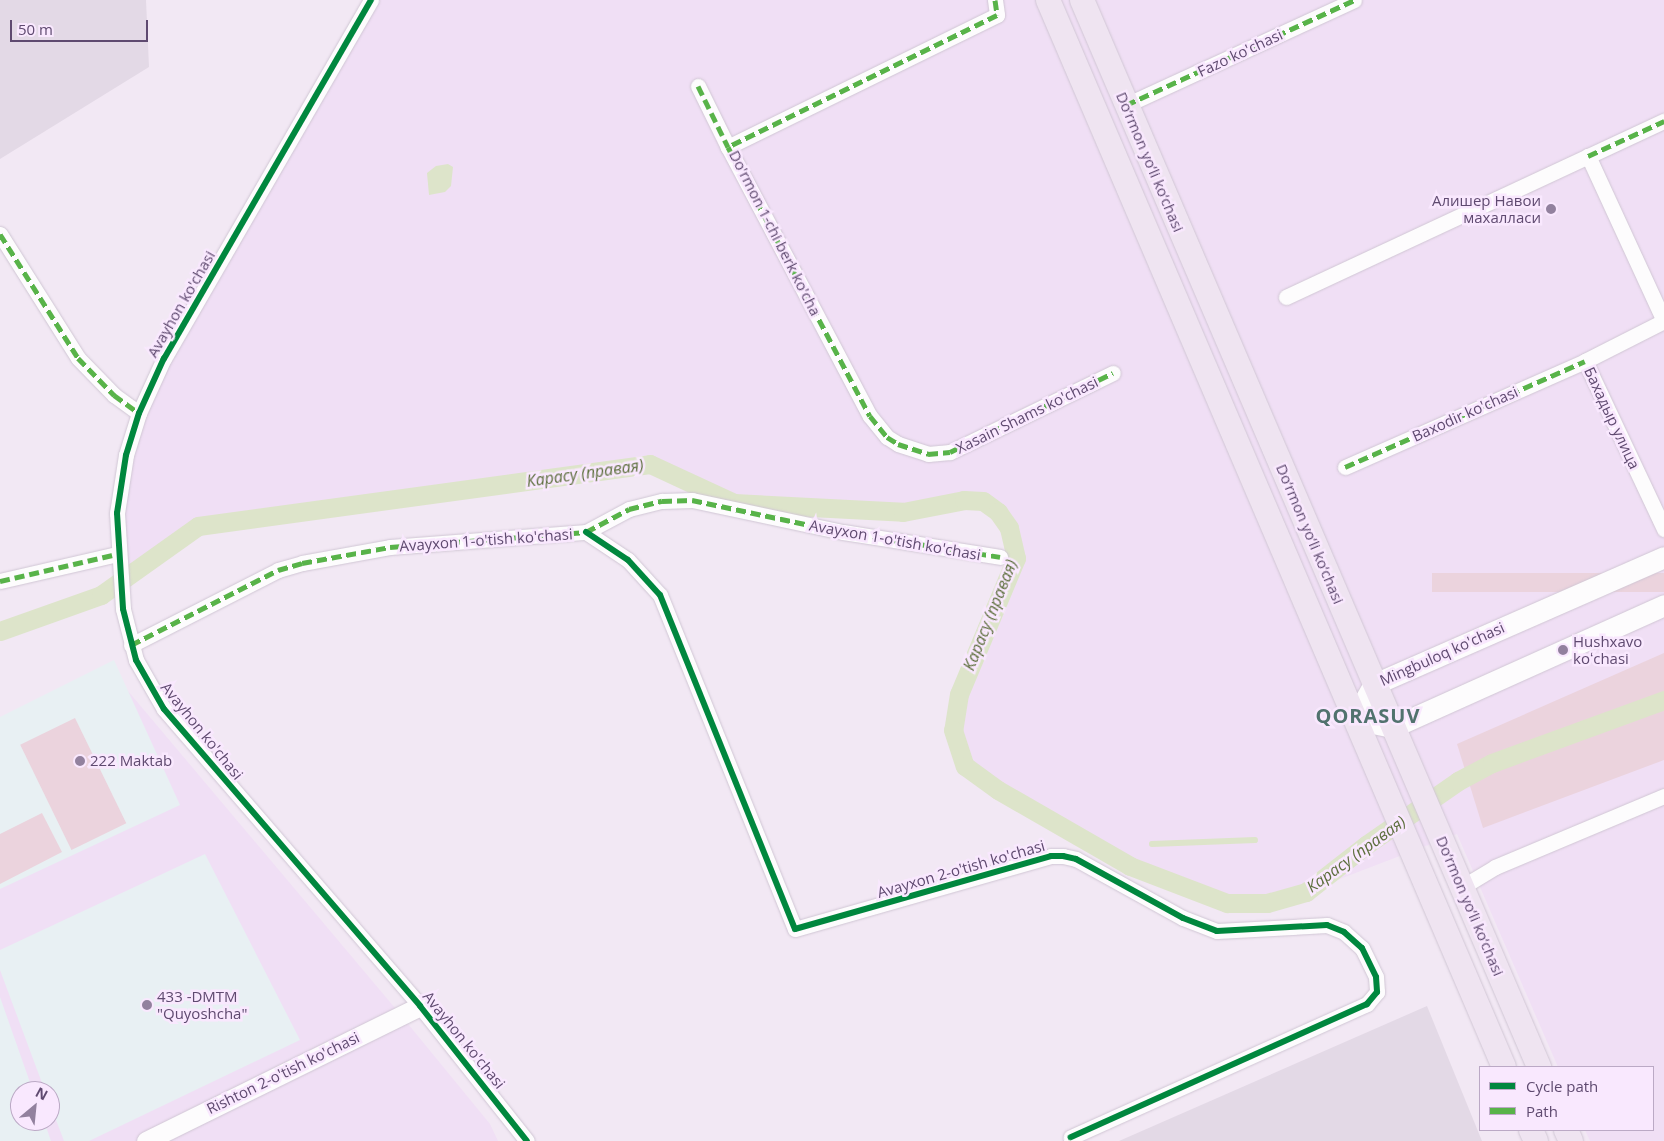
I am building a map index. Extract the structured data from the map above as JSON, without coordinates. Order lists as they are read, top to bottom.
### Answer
{
  "streets": {
    "main road": ["Do‘rmon yo‘li ko‘chasi", "Mingbuloq ko'chasi"],
    "street": [
      "Fazo ko'chasi",
      "Do'rmon 1-chi berk ko'cha",
      "Avayhon ko'chasi",
      "Baxodir ko'chasi",
      "Xasain Shams ko'chasi",
      "Бахадыр улица",
      "Avayxon 1-o'tish ko'chasi",
      "Avayxon 2-o'tish ko'chasi",
      "Rishton 2-o'tish ko'chasi"
    ]
  },
  "crossings": [
    ["Fazo ko'chasi", "Do‘rmon yo‘li ko‘chasi"],
    ["Do‘rmon yo‘li ko‘chasi", "Mingbuloq ko'chasi"],
    ["Do'rmon 1-chi berk ko'cha", "Xasain Shams ko'chasi"],
    ["Avayhon ko'chasi", "Avayxon 1-o'tish ko'chasi"],
    ["Avayhon ko'chasi", "Rishton 2-o'tish ko'chasi"],
    ["Baxodir ko'chasi", "Бахадыр улица"],
    ["Avayxon 1-o'tish ko'chasi", "Avayxon 2-o'tish ko'chasi"]
  ],
  "districts": ["QORASUV"],
  "water": ["Карасу (правая)"],
  "places": [
    "Алишер Навои махалласи",
    "Hushxavo koʻchasi",
    "222 Maktab",
    "433 -DMTM \"Quyoshcha\""
  ],
  "legend": ["Cycle path", "Path"],
  "scale_bar": "50 m",
  "north": "top right"
}
